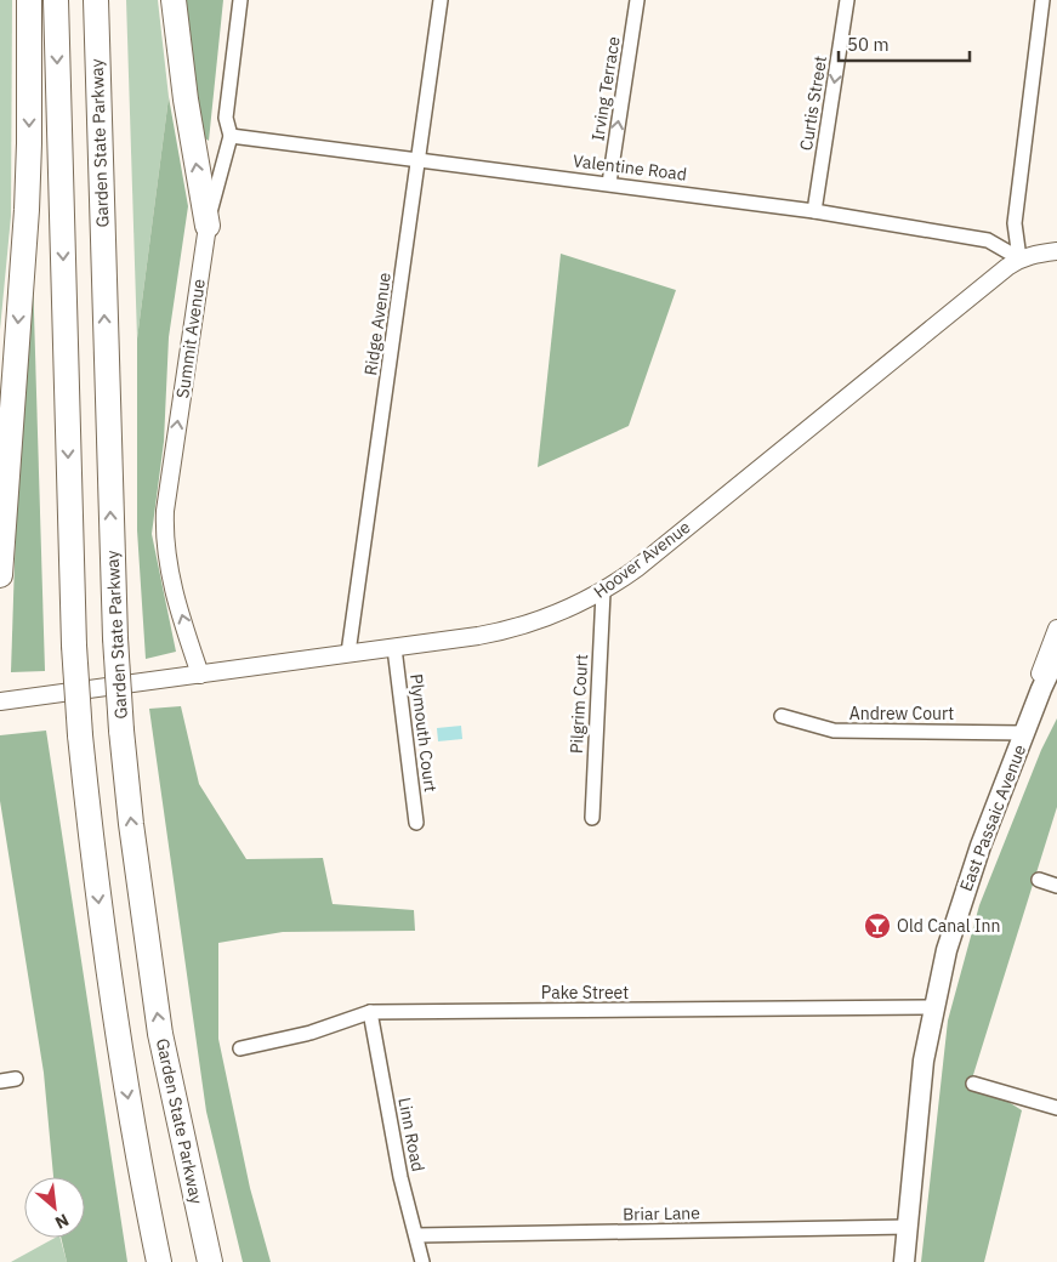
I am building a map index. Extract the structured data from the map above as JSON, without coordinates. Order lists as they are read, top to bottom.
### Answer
{
  "streets": {
    "highway": ["Garden State Parkway"],
    "main road": ["East Passaic Avenue"],
    "street": [
      "Irving Terrace",
      "Curtis Street",
      "Valentine Road",
      "Ridge Avenue",
      "Summit Avenue",
      "Hoover Avenue",
      "Pilgrim Court",
      "Andrew Court",
      "Plymouth Court",
      "Pake Street",
      "Linn Road",
      "Briar Lane"
    ]
  },
  "crossings": [
    ["Irving Terrace", "Valentine Road"],
    ["Curtis Street", "Valentine Road"],
    ["Valentine Road", "Ridge Avenue"],
    ["Valentine Road", "Summit Avenue"],
    ["Valentine Road", "Hoover Avenue"],
    ["Ridge Avenue", "Hoover Avenue"],
    ["Summit Avenue", "Hoover Avenue"],
    ["Hoover Avenue", "Pilgrim Court"],
    ["Hoover Avenue", "Plymouth Court"],
    ["Andrew Court", "East Passaic Avenue"],
    ["East Passaic Avenue", "Pake Street"],
    ["East Passaic Avenue", "Briar Lane"],
    ["Pake Street", "Linn Road"],
    ["Linn Road", "Briar Lane"]
  ],
  "one_way": ["Irving Terrace", "Curtis Street", "Summit Avenue"],
  "places": {
    "bar": ["Old Canal Inn"]
  },
  "scale_bar": "50 m",
  "north": "bottom right"
}
